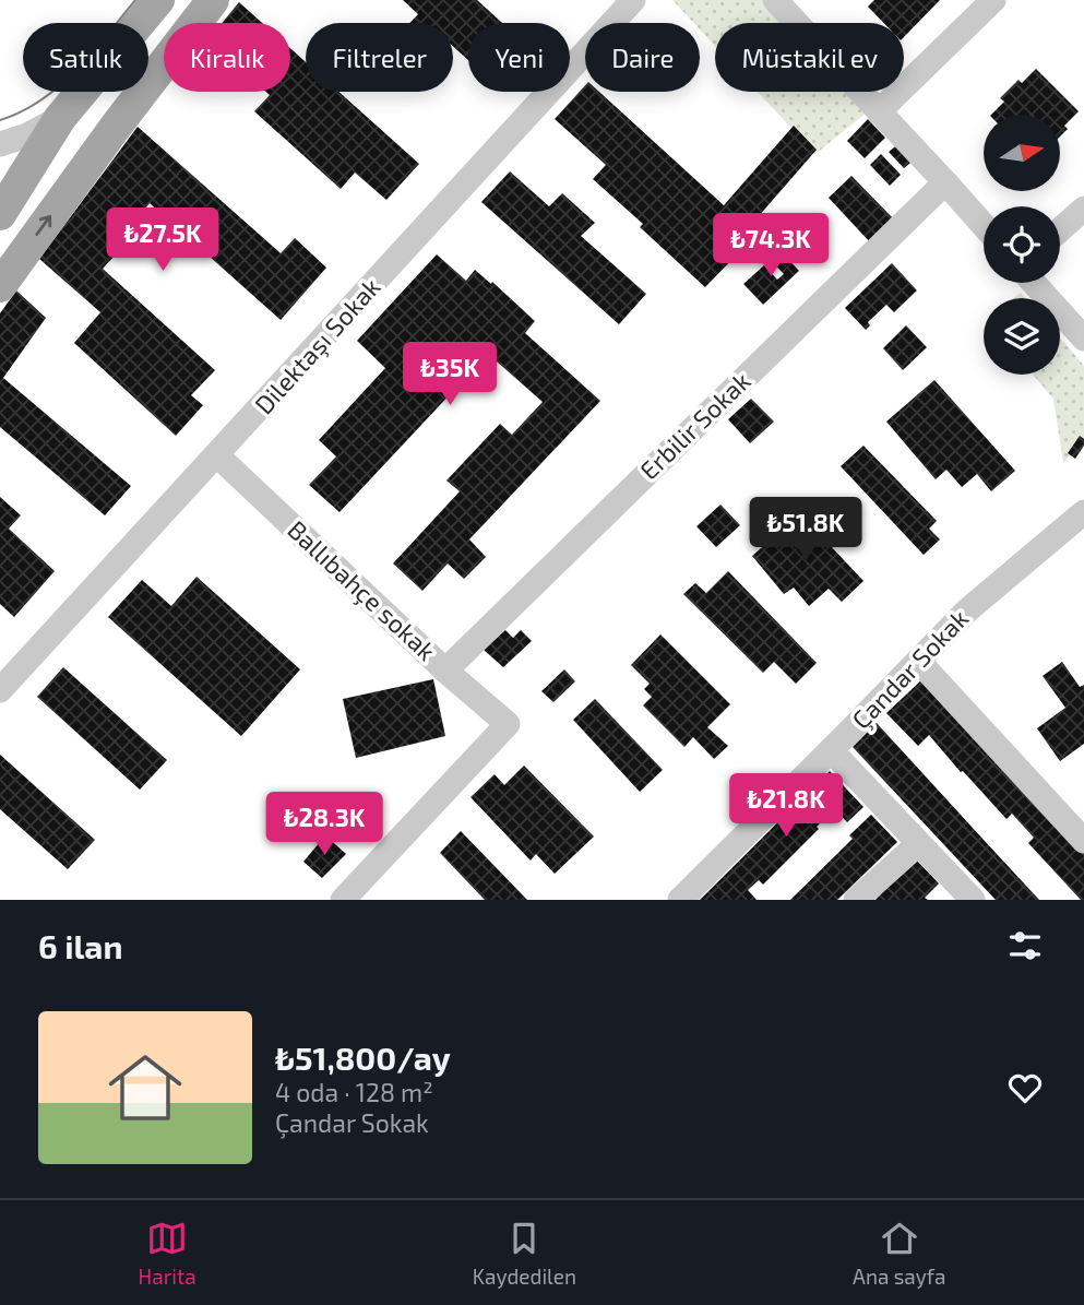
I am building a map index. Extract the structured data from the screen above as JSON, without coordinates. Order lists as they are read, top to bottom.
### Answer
{
  "streets": {
    "street": [
      "Dilektaşı Sokak",
      "Erbilir Sokak",
      "Ballıbahçe sokak",
      "Çandar Sokak"
    ]
  },
  "crossings": [
    ["Dilektaşı Sokak", "Ballıbahçe sokak"],
    ["Erbilir Sokak", "Ballıbahçe sokak"]
  ],
  "north": "right",
  "page": {
    "chip": [
      "Satılık",
      "Kiralık",
      "Filtreler",
      "Yeni",
      "Daire",
      "Müstakil ev"
    ],
    "price": [
      "₺27.5K",
      "₺74.3K",
      "₺35K",
      "₺51.8K",
      "₺21.8K",
      "₺28.3K"
    ],
    "heading": "6 ilan",
    "list": [
      {
        "name": "₺51,800/ay",
        "note": "4 oda · 128 m² · Çandar Sokak"
      }
    ],
    "tabs": ["Harita", "Kaydedilen", "Ana sayfa"]
  }
}
